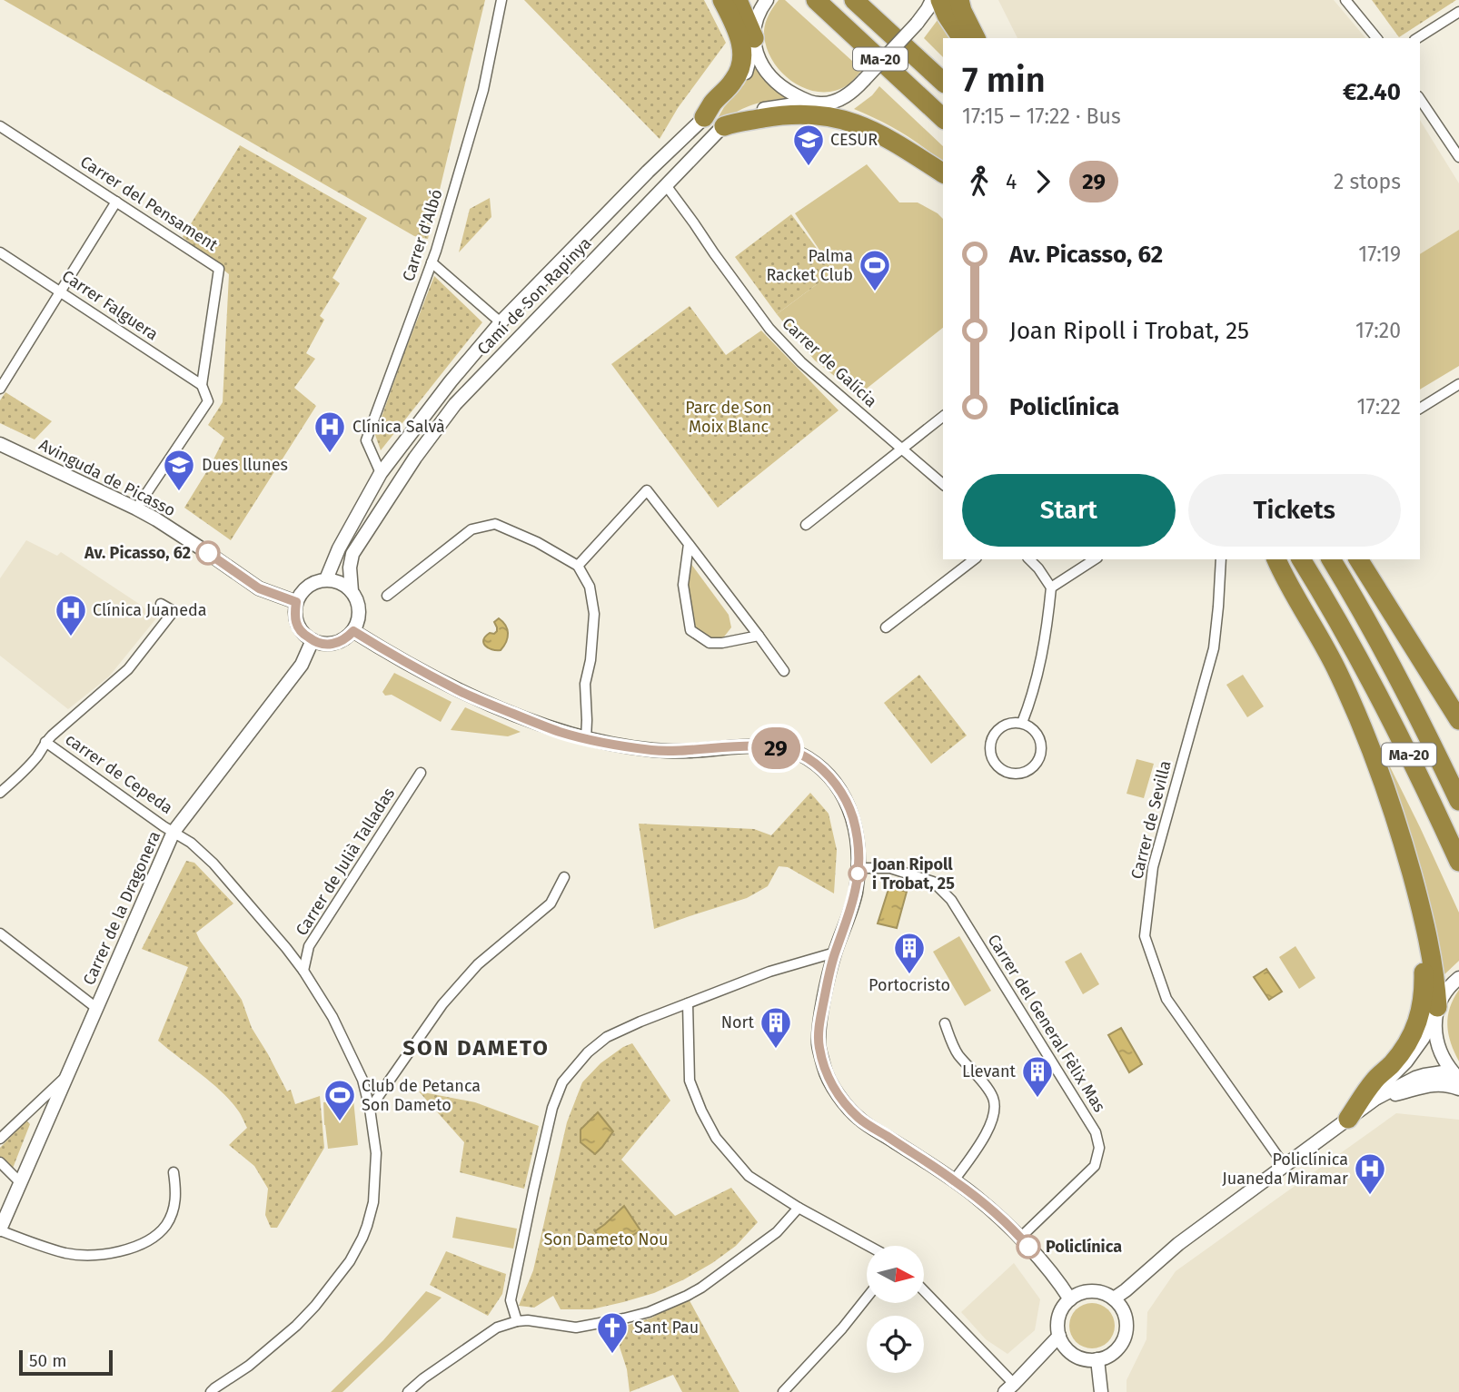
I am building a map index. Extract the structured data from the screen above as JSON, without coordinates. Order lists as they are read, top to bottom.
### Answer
{
  "streets": {
    "highway": ["Ma-20"],
    "street": [
      "Carrer del Pensament",
      "Carrer d'Albó",
      "Camí de Son Rapinya",
      "Carrer Falguera",
      "Carrer de Galícia",
      "Avinguda de Picasso",
      "carrer de Cepeda",
      "Carrer de Sevilla",
      "Carrer de Julià Talladas",
      "Carrer de la Dragonera",
      "Carrer del General Fèlix Mas"
    ]
  },
  "crossings": [
    ["Carrer del Pensament", "Carrer Falguera"],
    ["Carrer del Pensament", "Avinguda de Picasso"],
    ["Carrer d'Albó", "Camí de Son Rapinya"],
    ["Camí de Son Rapinya", "Carrer de Galícia"],
    ["Camí de Son Rapinya", "Avinguda de Picasso"],
    ["Camí de Son Rapinya", "Carrer de la Dragonera"],
    ["Avinguda de Picasso", "Carrer de la Dragonera"],
    ["carrer de Cepeda", "Carrer de Julià Talladas"],
    ["carrer de Cepeda", "Carrer de la Dragonera"]
  ],
  "districts": ["SON DAMETO"],
  "parks": ["Parc de Son Moix Blanc", "Son Dameto Nou"],
  "places": {
    "school or university": ["CESUR", "Dues llunes"],
    "sports": ["Palma Racket Club", "Club de Petanca Son Dameto"],
    "hospital": ["Clínica Salvà", "Clínica Juaneda", "Policlínica Juaneda Miramar"],
    "other": ["Av. Picasso, 62", "Joan Ripoll i Trobat, 25", "Policlínica"],
    "building": ["Portocristo", "Nort", "Llevant"],
    "church": ["Sant Pau"]
  },
  "lines": ["bus line 29"],
  "scale_bar": "50 m",
  "north": "right",
  "page": {
    "on_map": "29",
    "heading": ["7 min", "17:15 – 17:22 · Bus", "€2.40"],
    "legs": ["4", "29", "2 stops"],
    "list": [
      {
        "name": "Av. Picasso, 62",
        "value": "17:19"
      },
      {
        "name": "Joan Ripoll i Trobat, 25",
        "value": "17:20"
      },
      {
        "name": "Policlínica",
        "value": "17:22"
      }
    ],
    "buttons": ["Start", "Tickets"],
    "scale": "50 m"
  }
}
